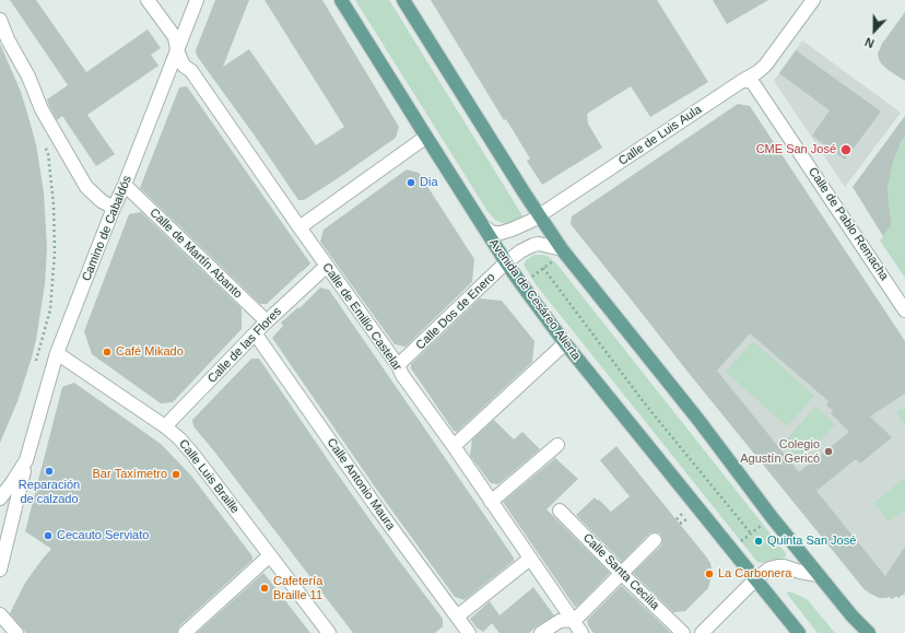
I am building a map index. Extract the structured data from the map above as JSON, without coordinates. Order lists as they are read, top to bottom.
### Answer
{
  "streets": {
    "main road": ["Avenida de Cesáreo Alierta"],
    "street": [
      "Calle de Luis Aula",
      "Calle de Pablo Remacha",
      "Camino de Cabaldós",
      "Calle de Martín Abanto",
      "Calle Dos de Enero",
      "Calle de Emilio Castelar",
      "Calle de las Flores",
      "Calle Luis Braille",
      "Calle Antonio Maura",
      "Calle Santa Cecilia"
    ]
  },
  "crossings": [
    ["Calle de Luis Aula", "Calle de Pablo Remacha"],
    ["Calle de Luis Aula", "Avenida de Cesáreo Alierta"],
    ["Camino de Cabaldós", "Calle de Martín Abanto"],
    ["Camino de Cabaldós", "Calle de Emilio Castelar"],
    ["Camino de Cabaldós", "Calle Luis Braille"],
    ["Calle de Martín Abanto", "Calle de las Flores"],
    ["Avenida de Cesáreo Alierta", "Calle Dos de Enero"],
    ["Calle Dos de Enero", "Calle de Emilio Castelar"],
    ["Calle de Emilio Castelar", "Calle de las Flores"],
    ["Calle de las Flores", "Calle Luis Braille"],
    ["Calle de las Flores", "Calle Antonio Maura"]
  ],
  "places": [
    "CME San José",
    "Dia",
    "Café Mikado",
    "Colegio Agustín Gericó",
    "Reparación de calzado",
    "Bar Taxímetro",
    "Cecauto Serviato",
    "Quinta San José",
    "La Carbonera",
    "Cafetería Braille 11"
  ],
  "north": "bottom"
}
